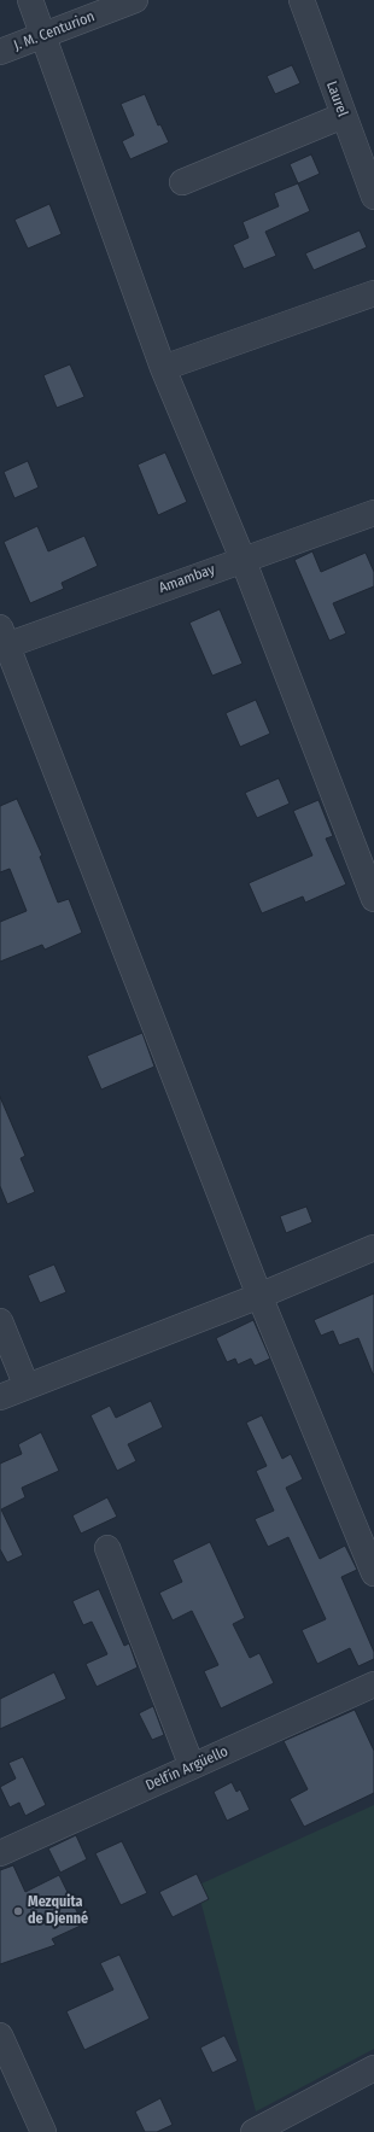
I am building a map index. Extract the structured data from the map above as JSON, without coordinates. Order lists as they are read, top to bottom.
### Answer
{
  "streets": {
    "street": [
      "J. M. Centurion",
      "Laurel",
      "Amambay",
      "Delfín Argüello"
    ]
  },
  "places": ["Mezquita de Djenné"]
}
